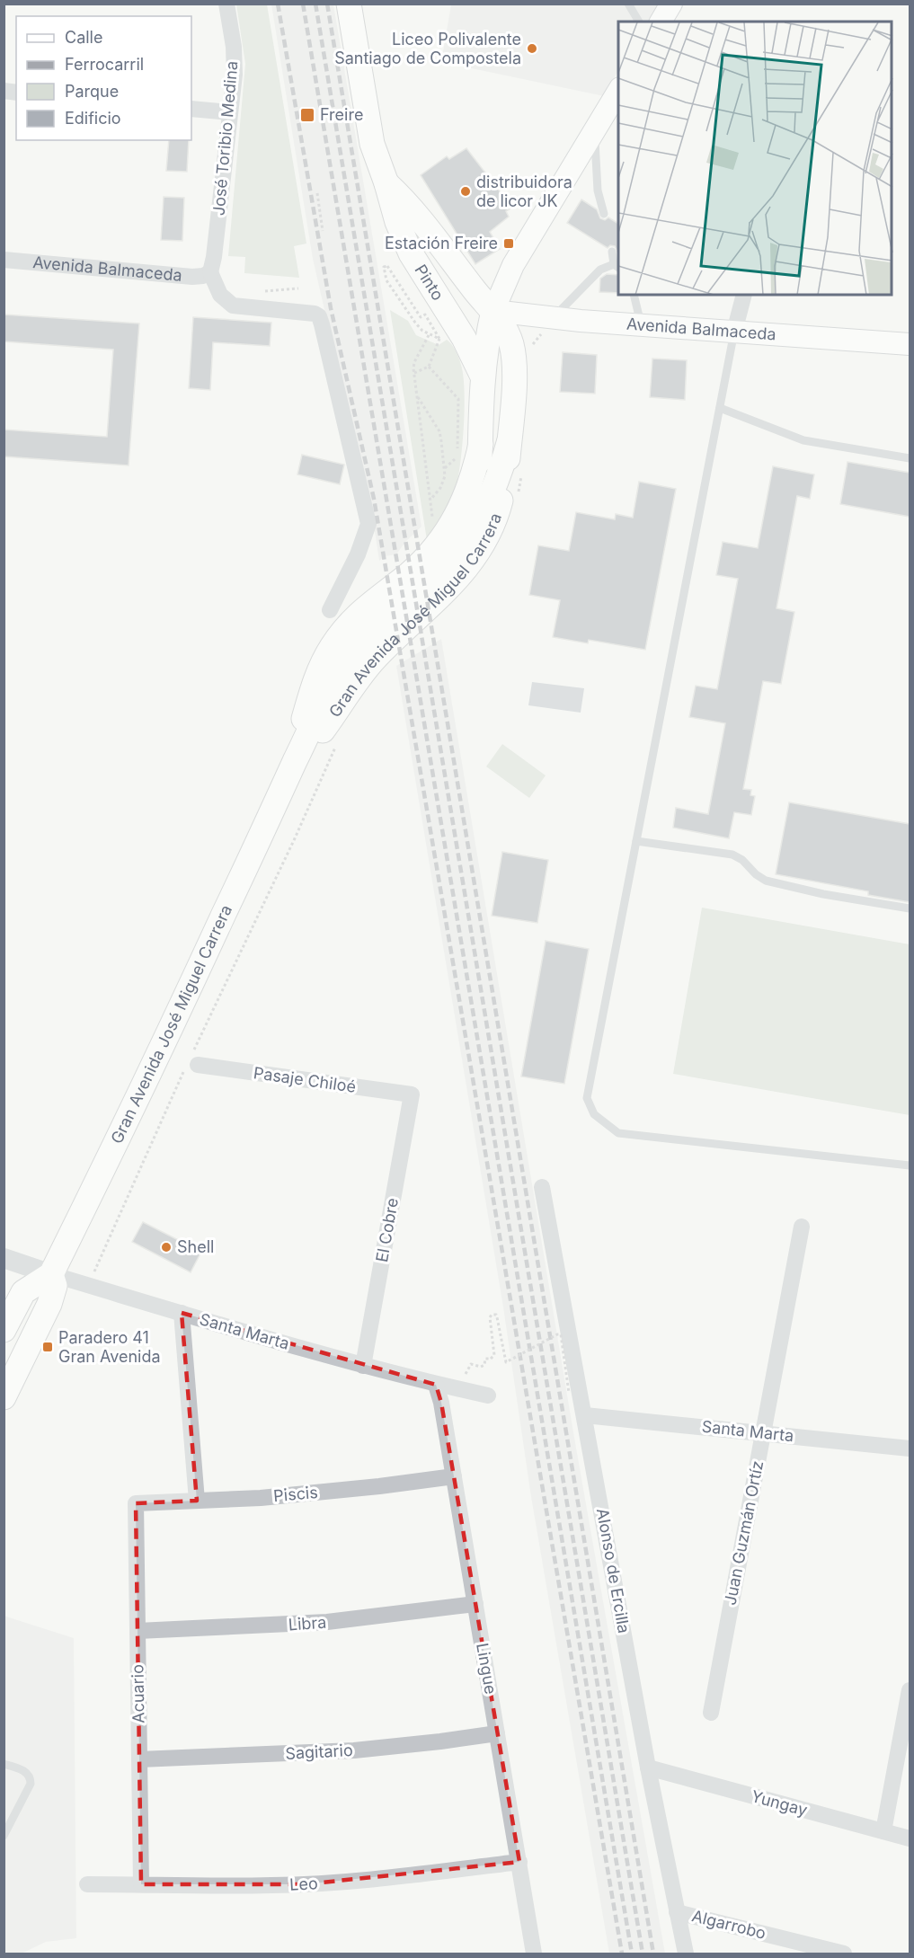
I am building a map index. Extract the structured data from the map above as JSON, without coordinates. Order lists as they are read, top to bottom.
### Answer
{
  "streets": {
    "main road": ["Avenida Balmaceda", "Pinto", "Gran Avenida José Miguel Carrera"],
    "street": [
      "José Toribio Medina",
      "Pasaje Chiloé",
      "El Cobre",
      "Santa Marta",
      "Piscis",
      "Juan Guzmán Ortíz",
      "Alonso de Ercilla",
      "Libra",
      "Lingue",
      "Acuario",
      "Sagitario",
      "Yungay",
      "Leo",
      "Algarrobo"
    ]
  },
  "crossings": [
    ["José Toribio Medina", "Avenida Balmaceda"],
    ["Avenida Balmaceda", "Pinto"],
    ["Avenida Balmaceda", "Gran Avenida José Miguel Carrera"],
    ["Pinto", "Gran Avenida José Miguel Carrera"],
    ["Gran Avenida José Miguel Carrera", "Santa Marta"],
    ["Pasaje Chiloé", "El Cobre"],
    ["El Cobre", "Santa Marta"],
    ["Santa Marta", "Juan Guzmán Ortíz"],
    ["Santa Marta", "Alonso de Ercilla"],
    ["Santa Marta", "Lingue"],
    ["Piscis", "Lingue"],
    ["Piscis", "Acuario"],
    ["Alonso de Ercilla", "Yungay"],
    ["Alonso de Ercilla", "Algarrobo"],
    ["Libra", "Lingue"],
    ["Libra", "Acuario"],
    ["Lingue", "Sagitario"],
    ["Lingue", "Leo"],
    ["Acuario", "Sagitario"],
    ["Acuario", "Leo"]
  ],
  "places": {
    "other": ["Liceo Polivalente Santiago de Compostela", "distribuidora de licor JK", "Shell"],
    "transit": ["Freire", "Estación Freire", "Paradero 41 Gran Avenida"]
  },
  "legend": [
    "Calle",
    "Ferrocarril",
    "Parque",
    "Edificio"
  ]
}
